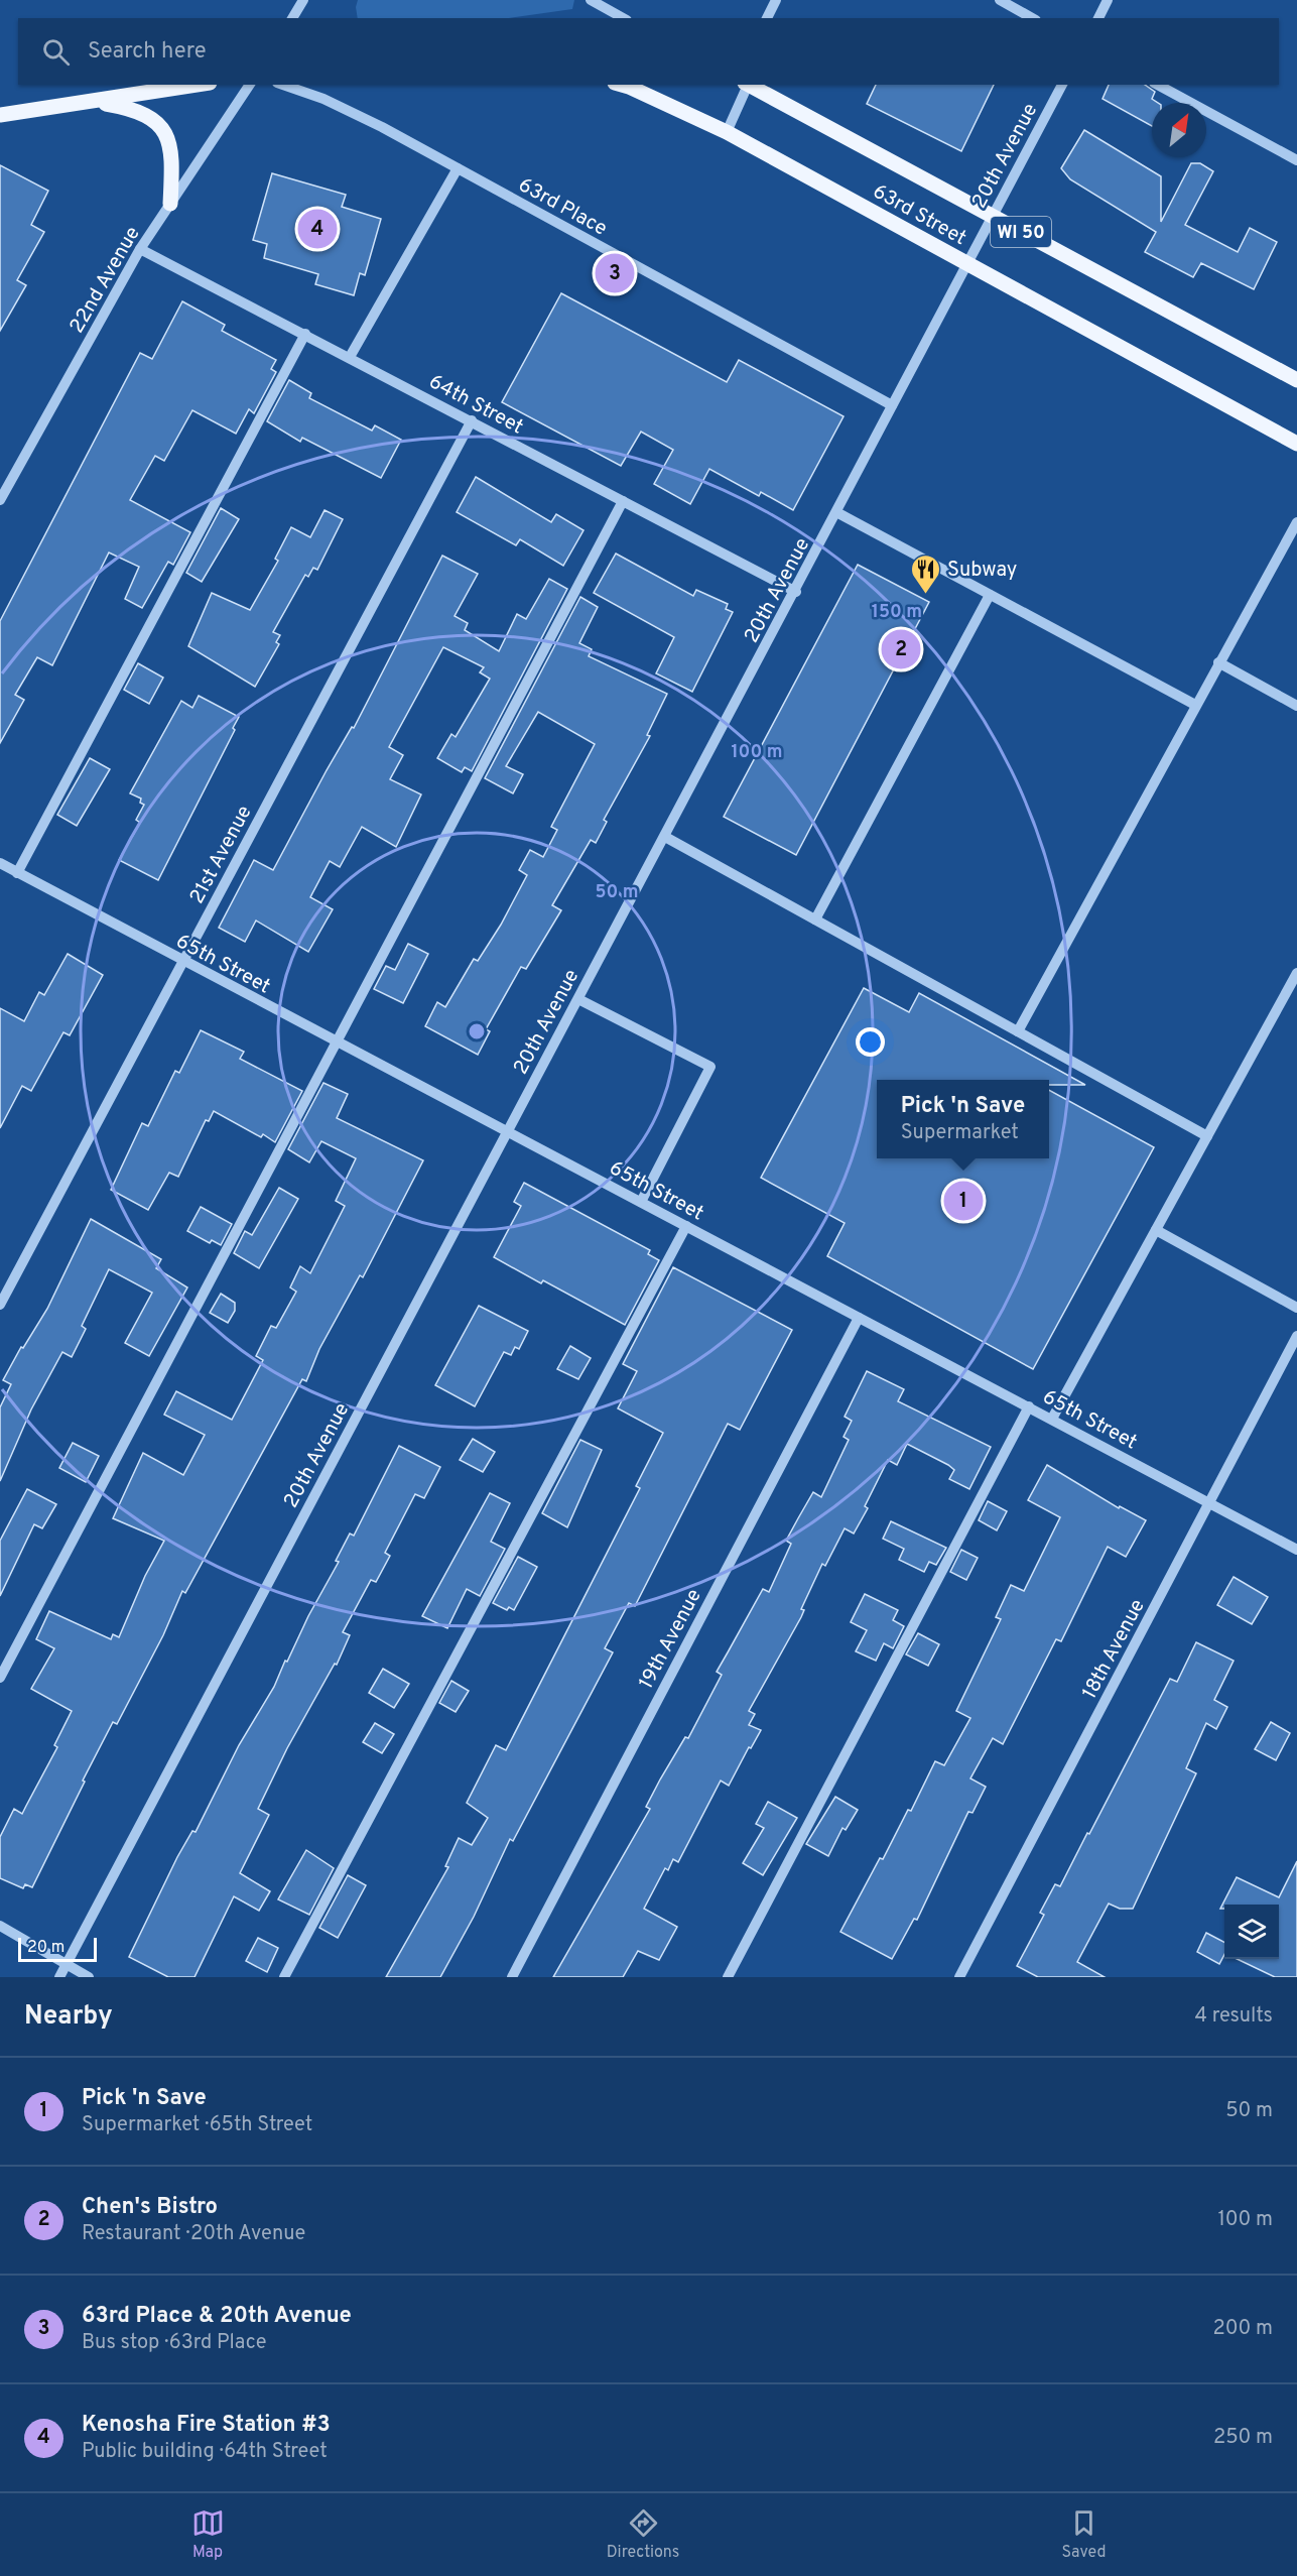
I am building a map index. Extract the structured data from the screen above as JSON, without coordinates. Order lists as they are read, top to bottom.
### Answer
{
  "streets": {
    "main road": ["63rd Street", "WI 50"],
    "street": [
      "20th Avenue",
      "63rd Place",
      "22nd Avenue",
      "64th Street",
      "21st Avenue",
      "65th Street",
      "19th Avenue",
      "18th Avenue"
    ]
  },
  "crossings": [
    ["20th Avenue", "63rd Place"],
    ["20th Avenue", "63rd Street"],
    ["20th Avenue", "64th Street"],
    ["20th Avenue", "65th Street"],
    ["22nd Avenue", "64th Street"],
    ["64th Street", "21st Avenue"],
    ["21st Avenue", "65th Street"],
    ["65th Street", "19th Avenue"],
    ["65th Street", "18th Avenue"]
  ],
  "places": {
    "restaurant": ["Subway"]
  },
  "scale_bar": "20 m",
  "north": "top right",
  "page": {
    "search": "Search here",
    "pins": [
      "4",
      "3",
      "2",
      "1"
    ],
    "popup": ["Pick 'n Save", "Supermarket"],
    "scale": "20 m",
    "heading": ["Nearby", "4 results"],
    "list": [
      {
        "mark": "1",
        "name": "Pick 'n Save",
        "note": "Supermarket · 65th Street",
        "value": "50 m"
      },
      {
        "mark": "2",
        "name": "Chen's Bistro",
        "note": "Restaurant · 20th Avenue",
        "value": "100 m"
      },
      {
        "mark": "3",
        "name": "63rd Place & 20th Avenue",
        "note": "Bus stop · 63rd Place",
        "value": "200 m"
      },
      {
        "mark": "4",
        "name": "Kenosha Fire Station #3",
        "note": "Public building · 64th Street",
        "value": "250 m"
      }
    ],
    "nav": ["Map", "Directions", "Saved"]
  },
  "rings": ["150 m", "100 m", "50 m"]
}
